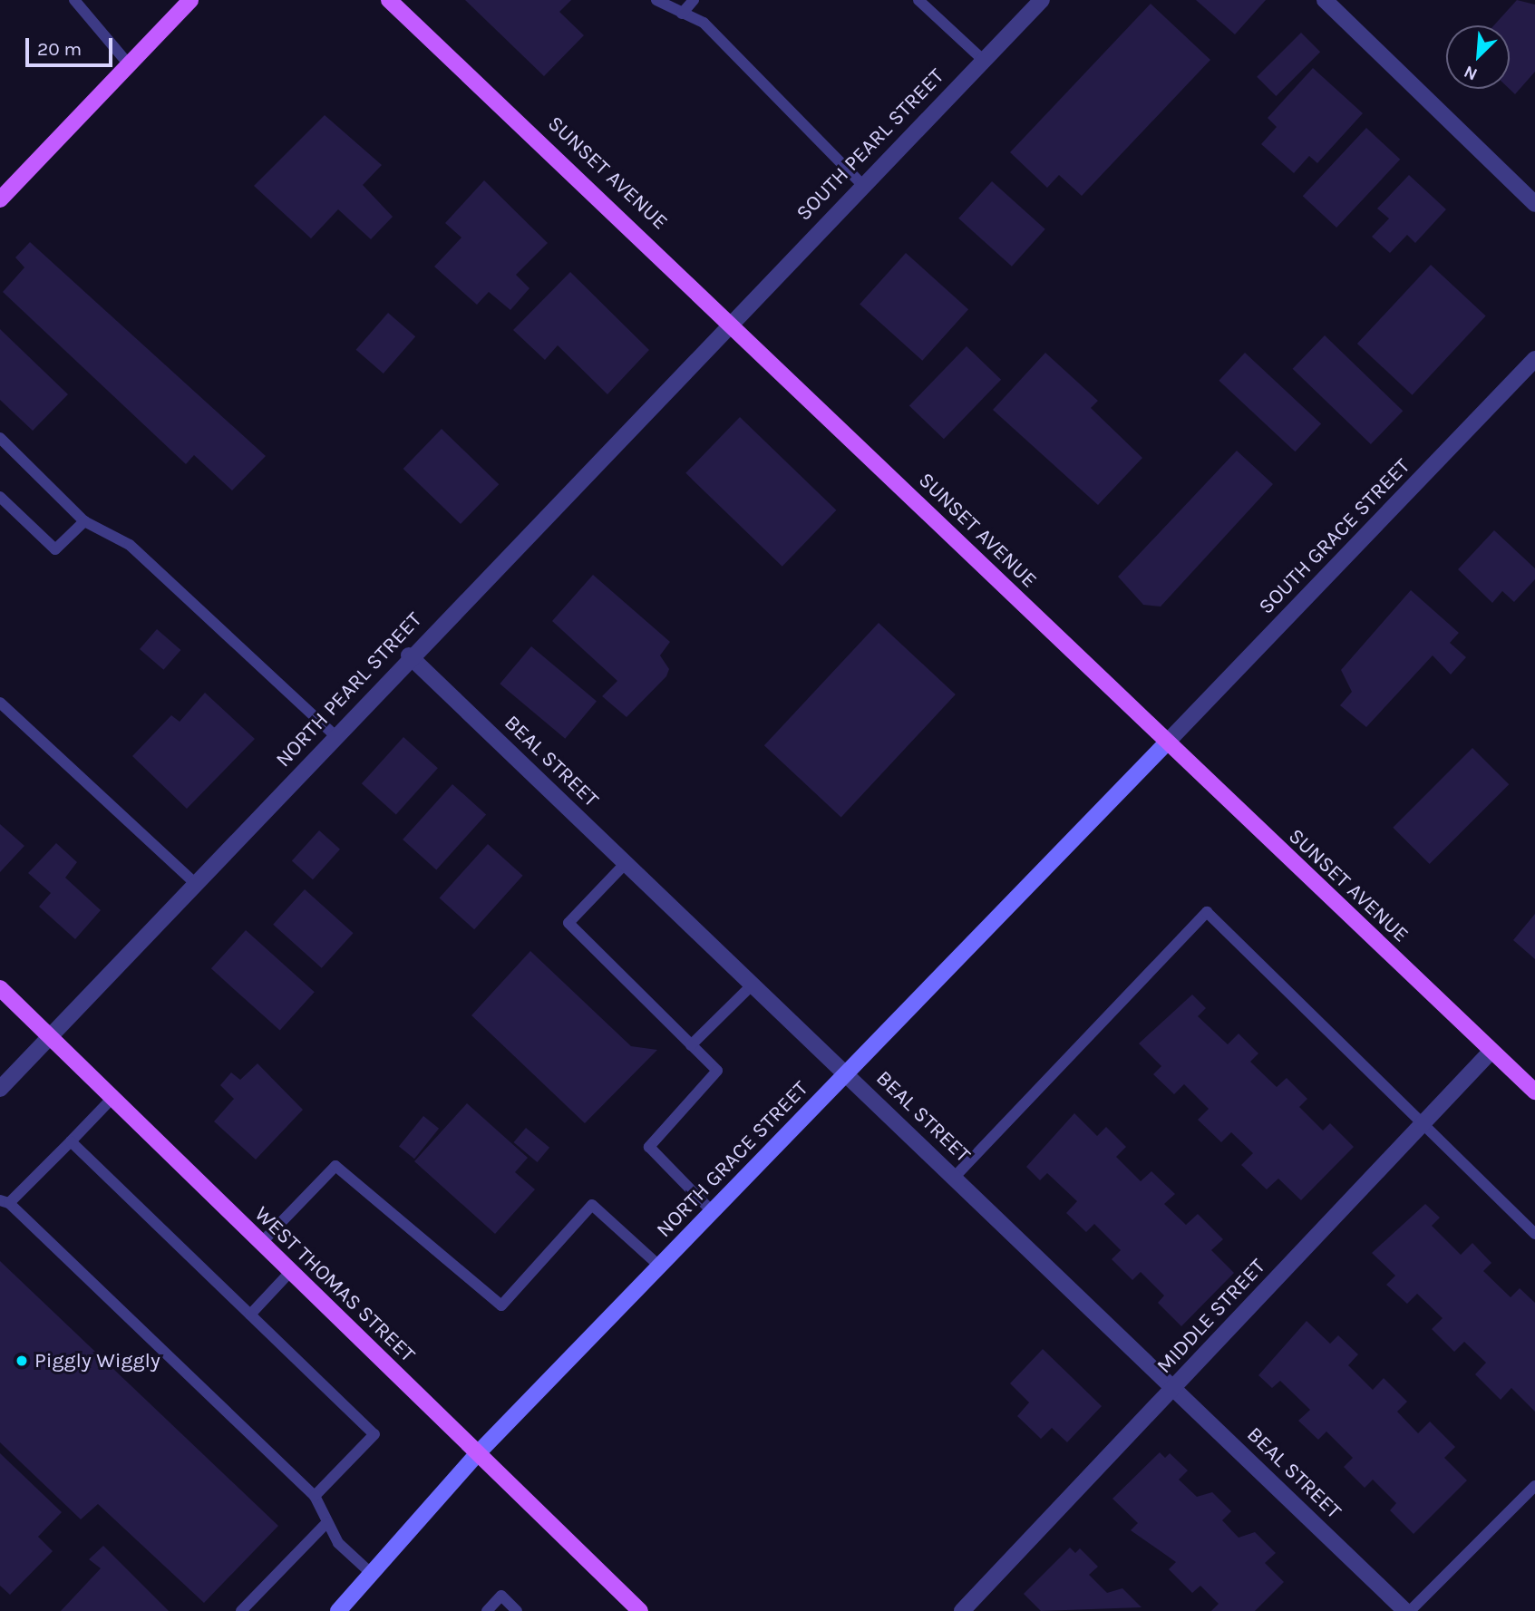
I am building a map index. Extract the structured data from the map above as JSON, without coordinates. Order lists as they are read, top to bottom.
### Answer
{
  "streets": {
    "main road": ["SUNSET AVENUE", "NORTH GRACE STREET", "WEST THOMAS STREET"],
    "street": [
      "SOUTH PEARL STREET",
      "SOUTH GRACE STREET",
      "NORTH PEARL STREET",
      "BEAL STREET",
      "MIDDLE STREET"
    ]
  },
  "crossings": [
    ["SOUTH PEARL STREET", "SUNSET AVENUE"],
    ["SOUTH PEARL STREET", "NORTH PEARL STREET"],
    ["SUNSET AVENUE", "SOUTH GRACE STREET"],
    ["SUNSET AVENUE", "NORTH PEARL STREET"],
    ["SUNSET AVENUE", "NORTH GRACE STREET"],
    ["SUNSET AVENUE", "MIDDLE STREET"],
    ["SOUTH GRACE STREET", "NORTH GRACE STREET"],
    ["NORTH PEARL STREET", "BEAL STREET"],
    ["NORTH PEARL STREET", "WEST THOMAS STREET"],
    ["BEAL STREET", "NORTH GRACE STREET"],
    ["BEAL STREET", "MIDDLE STREET"],
    ["NORTH GRACE STREET", "WEST THOMAS STREET"]
  ],
  "places": ["Piggly Wiggly"],
  "scale_bar": "20 m",
  "north": "bottom left"
}
